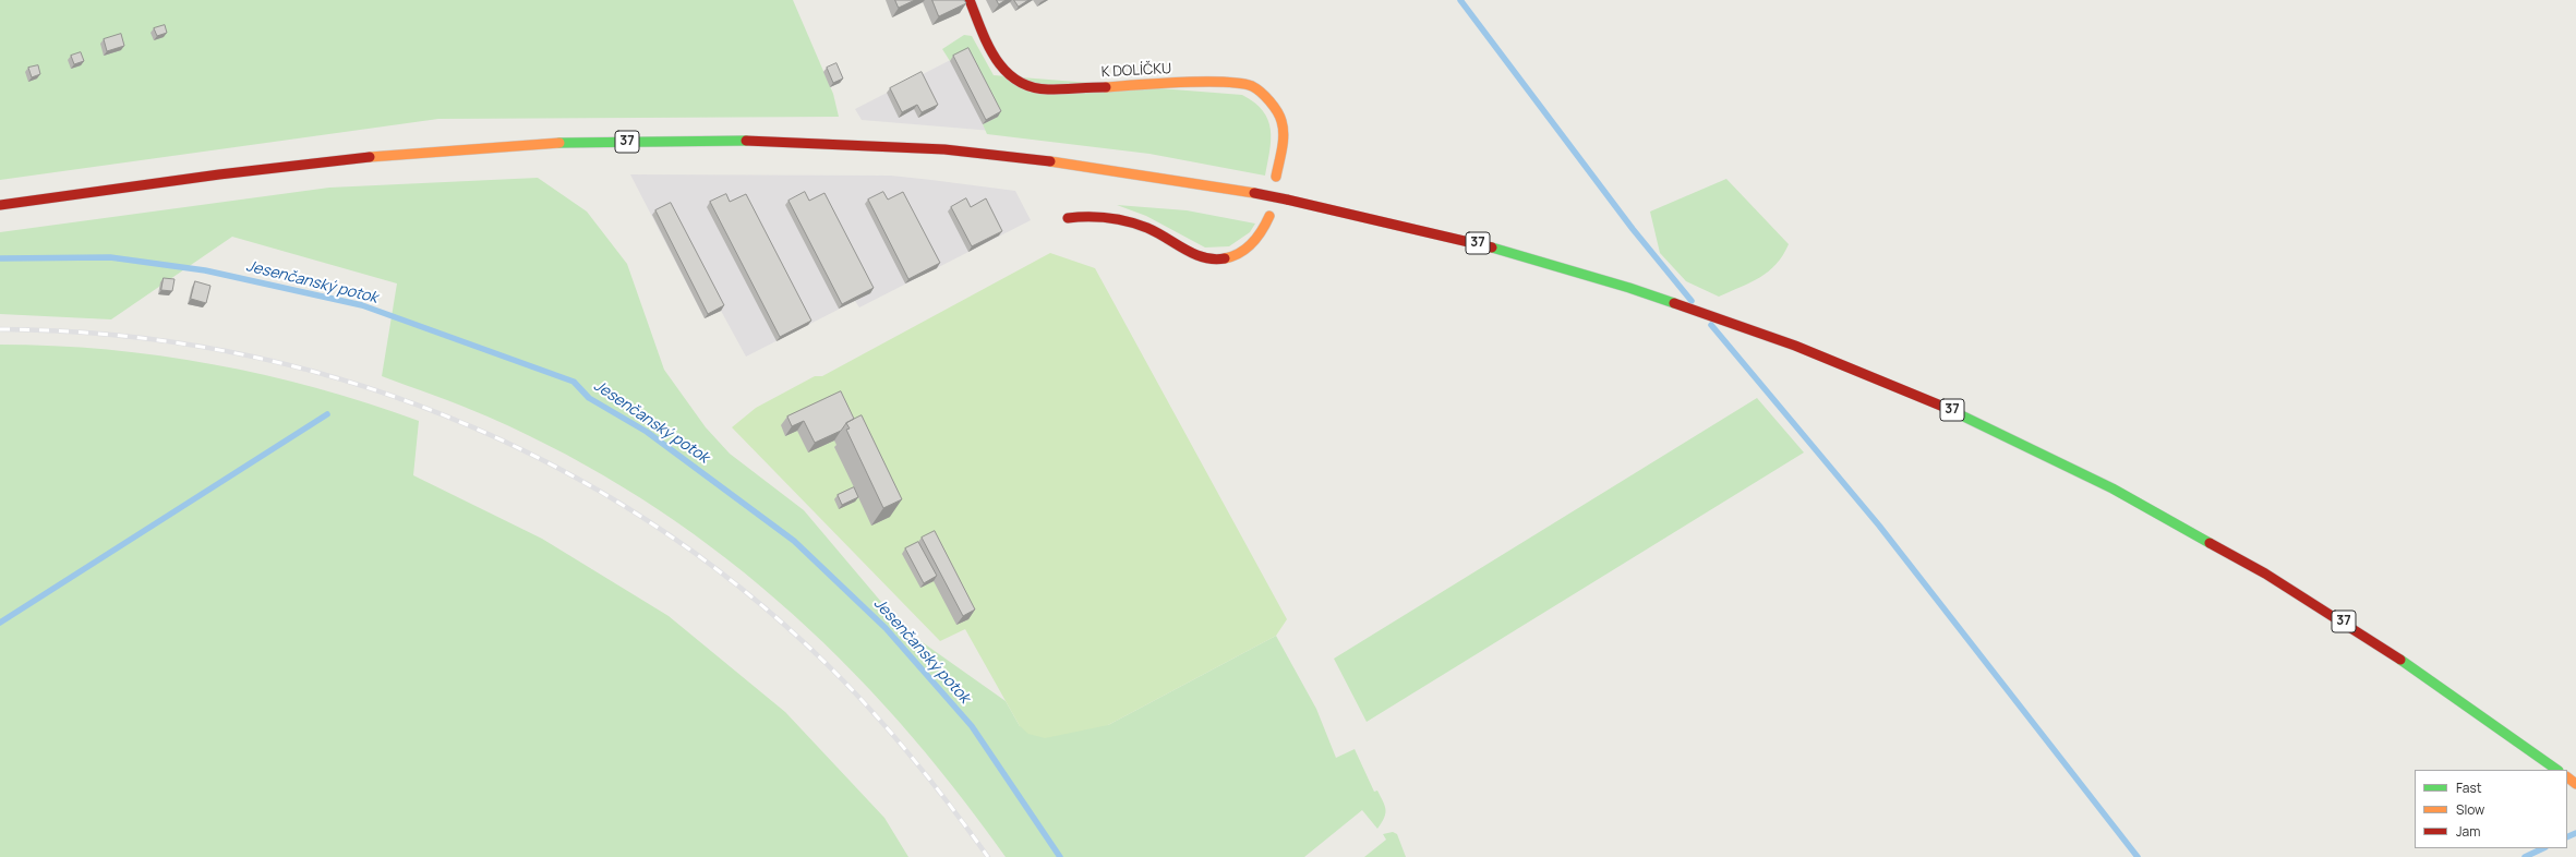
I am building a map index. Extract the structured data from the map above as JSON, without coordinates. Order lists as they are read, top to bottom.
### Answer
{
  "streets": {
    "main road": ["K DOLÍČKU", "37"]
  },
  "water": ["Jesenčanský potok"],
  "legend": ["Fast", "Slow", "Jam"]
}
